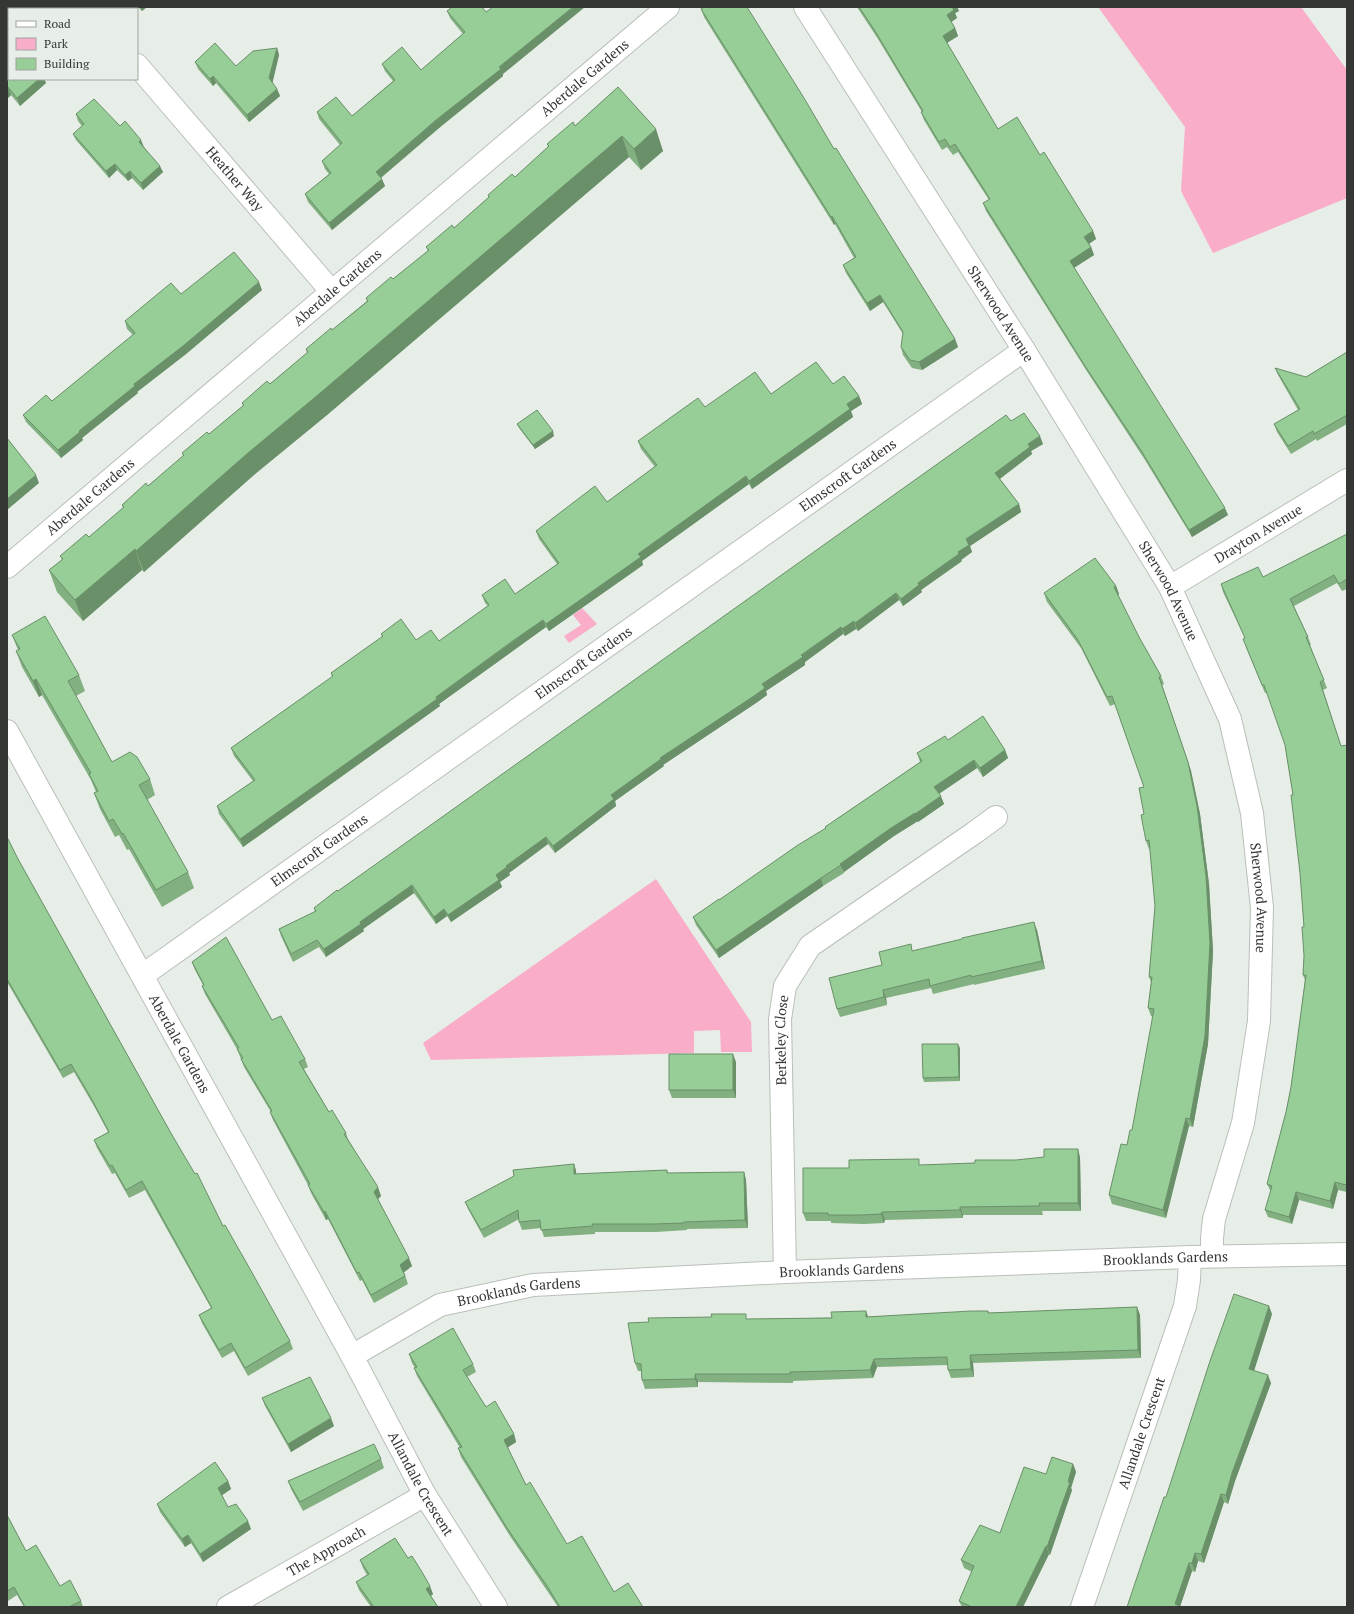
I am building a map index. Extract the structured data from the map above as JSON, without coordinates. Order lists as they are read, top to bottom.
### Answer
{
  "streets": {
    "street": [
      "Aberdale Gardens",
      "Heather Way",
      "Sherwood Avenue",
      "Elmscroft Gardens",
      "Drayton Avenue",
      "Berkeley Close",
      "Brooklands Gardens",
      "Allandale Crescent",
      "The Approach"
    ]
  },
  "crossings": [
    ["Aberdale Gardens", "Heather Way"],
    ["Aberdale Gardens", "Elmscroft Gardens"],
    ["Aberdale Gardens", "Brooklands Gardens"],
    ["Aberdale Gardens", "Allandale Crescent"],
    ["Sherwood Avenue", "Elmscroft Gardens"],
    ["Sherwood Avenue", "Drayton Avenue"],
    ["Sherwood Avenue", "Brooklands Gardens"],
    ["Berkeley Close", "Brooklands Gardens"],
    ["Brooklands Gardens", "Allandale Crescent"],
    ["Allandale Crescent", "The Approach"]
  ],
  "legend": ["Road", "Park", "Building"]
}
